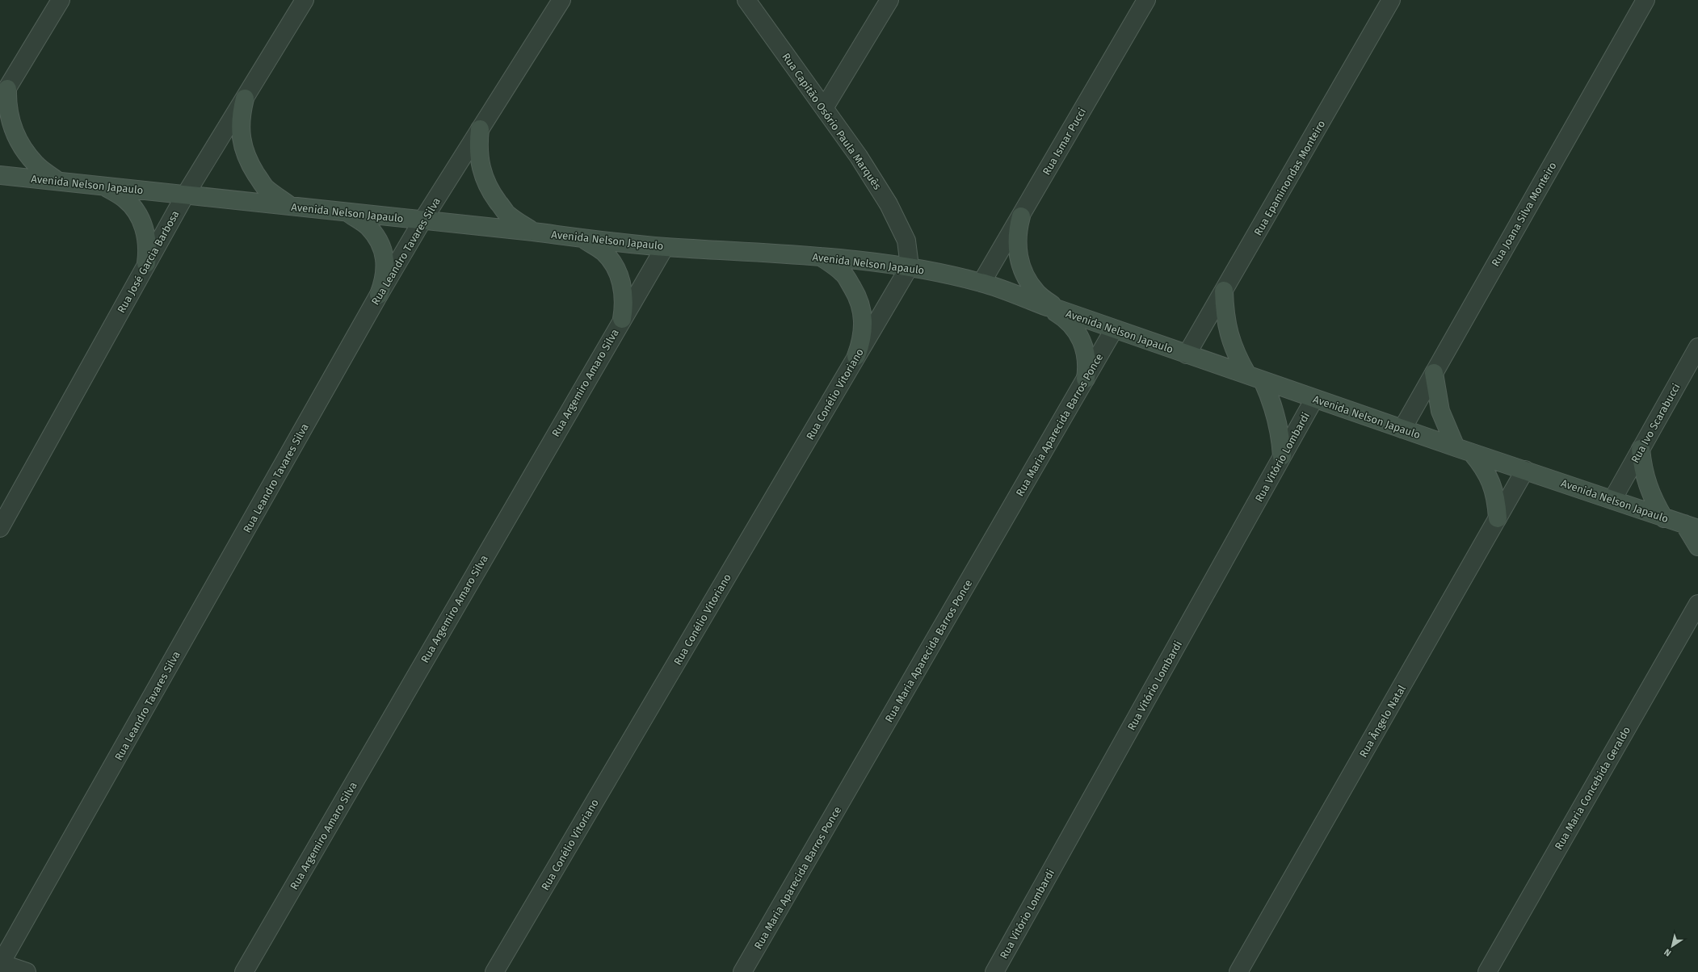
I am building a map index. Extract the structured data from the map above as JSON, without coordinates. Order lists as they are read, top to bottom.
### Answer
{
  "streets": {
    "main road": ["Avenida Nelson Japaulo"],
    "street": [
      "Rua Capitão Osório Paula Marquês",
      "Rua Ismar Pucci",
      "Rua Epaminondas Monteiro",
      "Rua Joana Silva Monteiro",
      "Rua Leandro Tavares Silva",
      "Rua José Garcia Barbosa",
      "Rua Argemiro Amaro Silva",
      "Rua Conélio Vitoriano",
      "Rua Ivo Scarabucci",
      "Rua Maria Aparecida Barros Ponce",
      "Rua Vitório Lombardi",
      "Rua Ângelo Natal",
      "Rua Maria Concebida Geraldo"
    ]
  },
  "crossings": [
    ["Rua Capitão Osório Paula Marquês", "Avenida Nelson Japaulo"],
    ["Rua Capitão Osório Paula Marquês", "Rua Conélio Vitoriano"],
    ["Rua Ismar Pucci", "Avenida Nelson Japaulo"],
    ["Rua Epaminondas Monteiro", "Avenida Nelson Japaulo"],
    ["Avenida Nelson Japaulo", "Rua Joana Silva Monteiro"],
    ["Avenida Nelson Japaulo", "Rua Leandro Tavares Silva"],
    ["Avenida Nelson Japaulo", "Rua José Garcia Barbosa"],
    ["Avenida Nelson Japaulo", "Rua Argemiro Amaro Silva"],
    ["Avenida Nelson Japaulo", "Rua Conélio Vitoriano"],
    ["Avenida Nelson Japaulo", "Rua Ivo Scarabucci"],
    ["Avenida Nelson Japaulo", "Rua Maria Aparecida Barros Ponce"],
    ["Avenida Nelson Japaulo", "Rua Vitório Lombardi"],
    ["Avenida Nelson Japaulo", "Rua Ângelo Natal"]
  ],
  "north": "bottom left"
}
